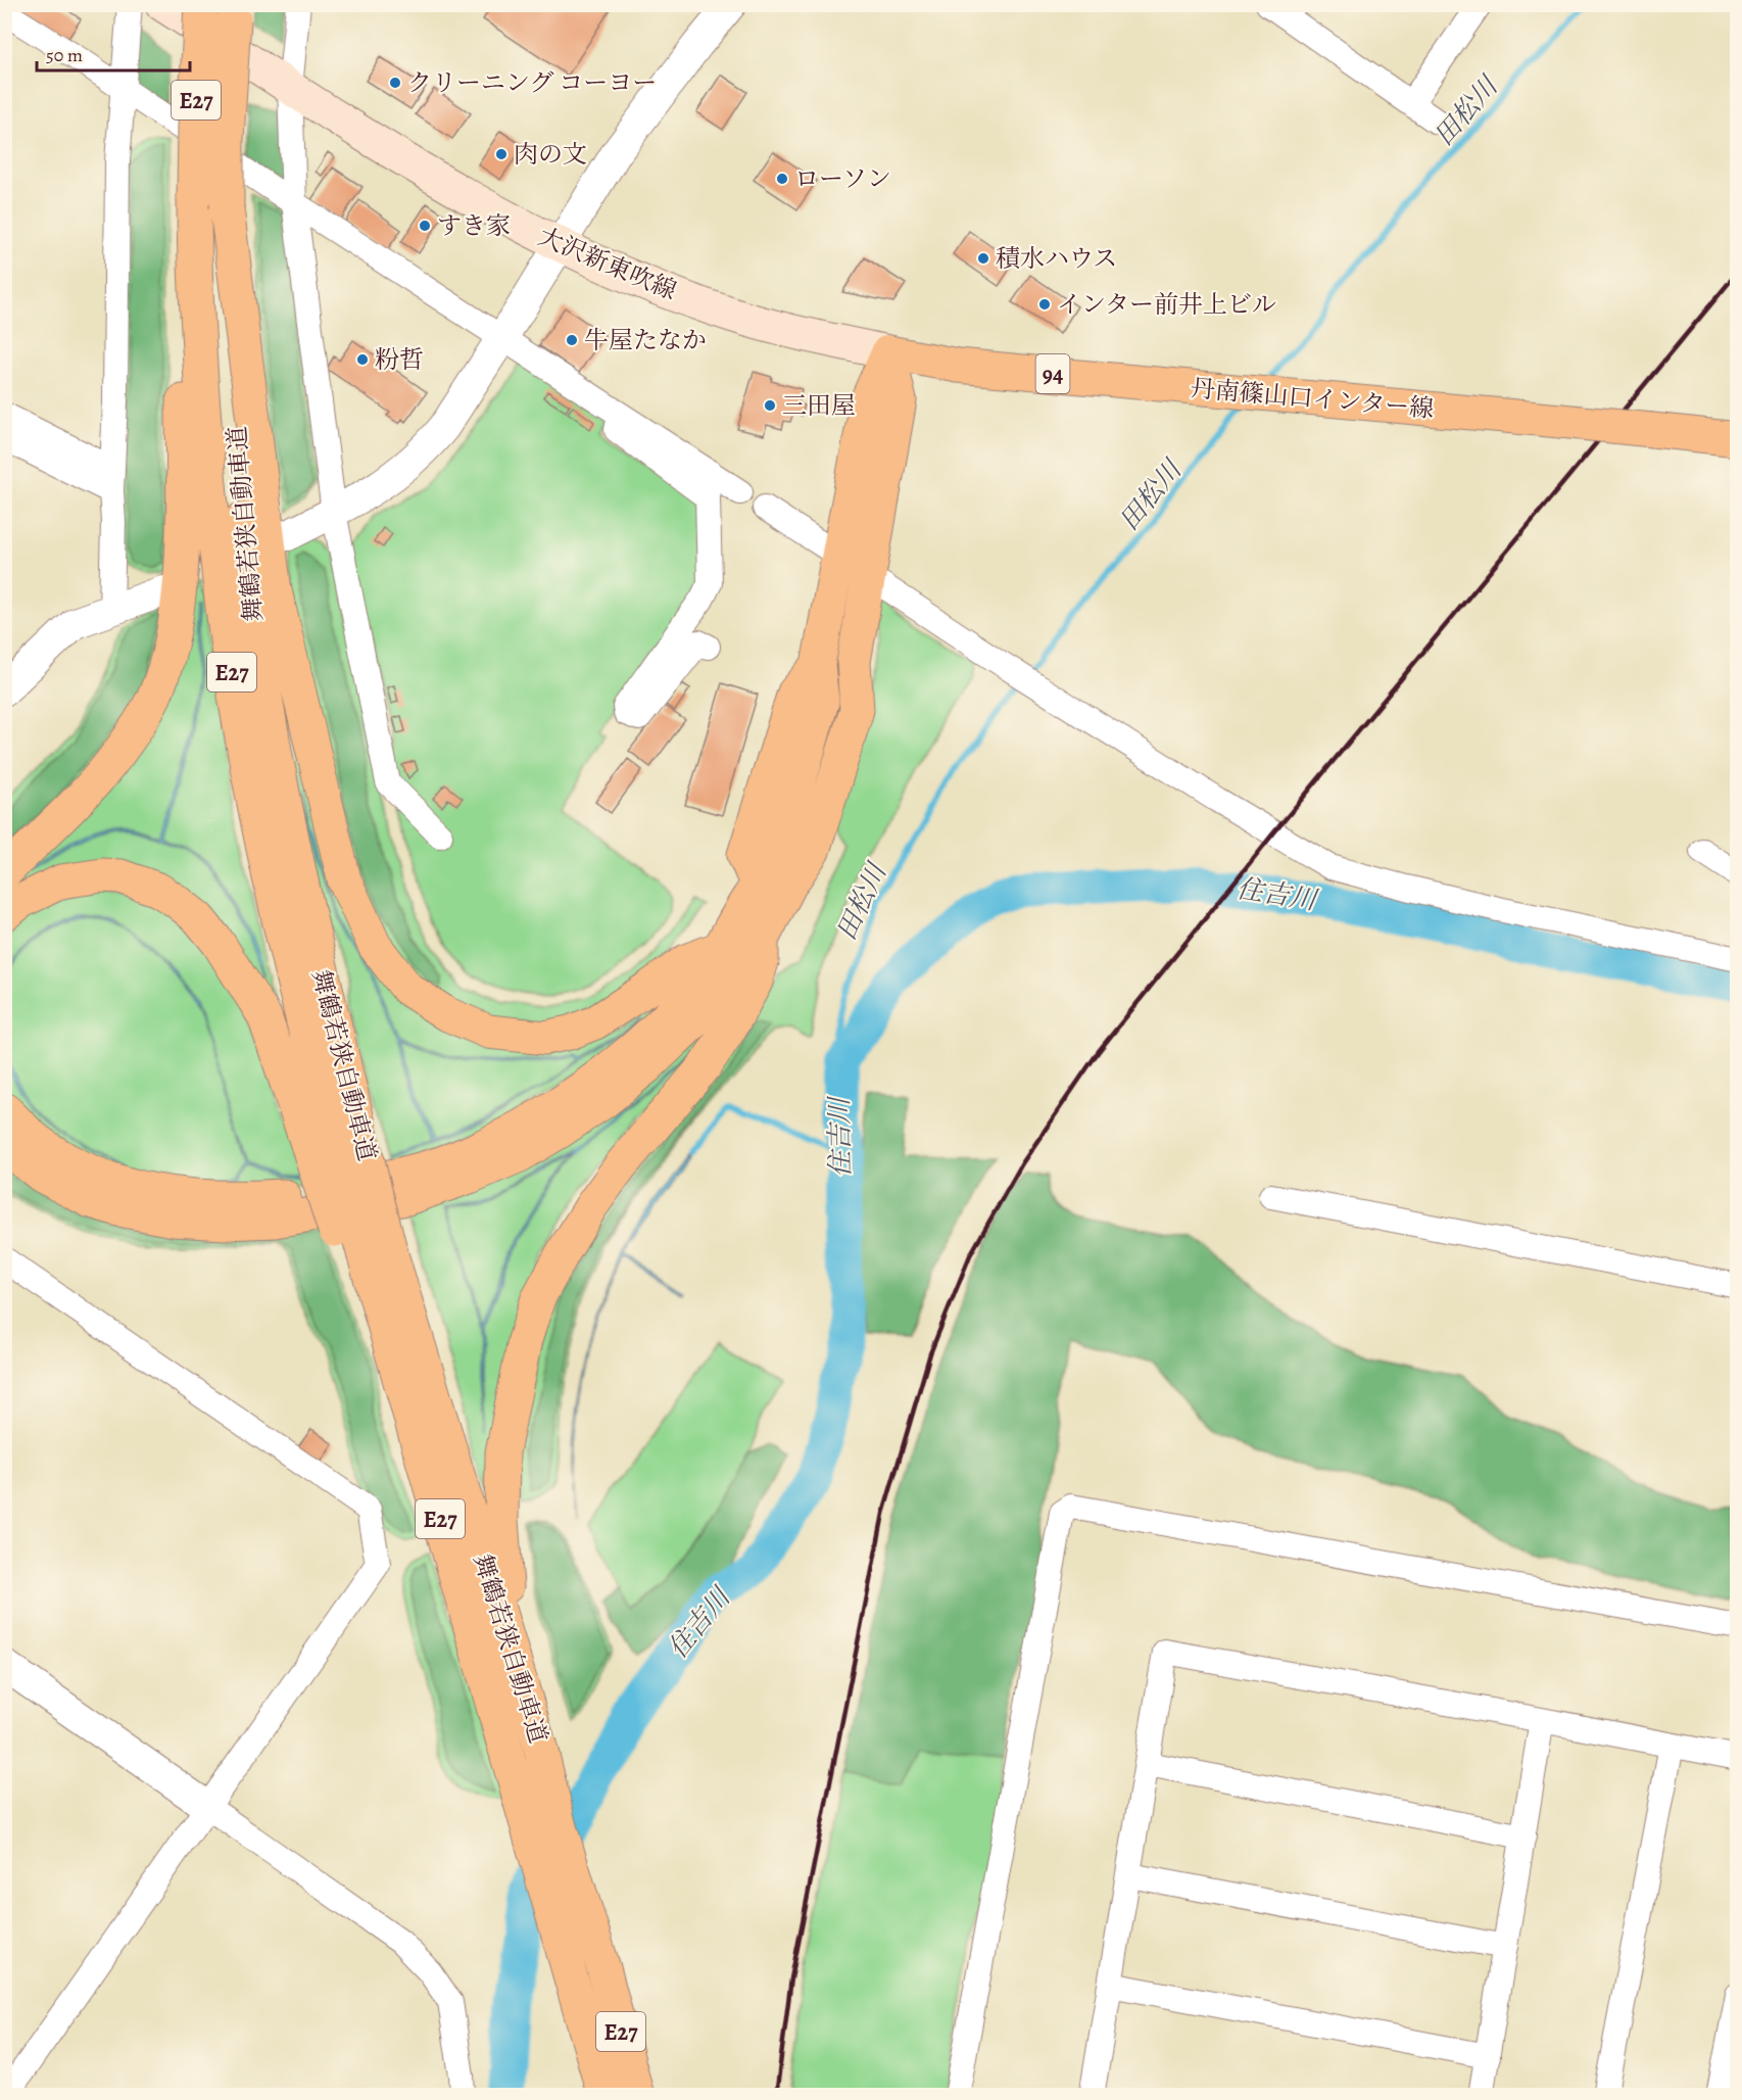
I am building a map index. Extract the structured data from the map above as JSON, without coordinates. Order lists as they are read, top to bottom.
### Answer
{
  "streets": {
    "main road": [
      "E27",
      "大沢新東吹線",
      "94",
      "丹南篠山口インター線",
      "舞鶴若狭自動車道"
    ]
  },
  "crossings": [
    ["大沢新東吹線", "丹南篠山口インター線"]
  ],
  "water": ["田松川", "住吉川"],
  "places": [
    "クリーニング コーヨー",
    "肉の文",
    "ローソン",
    "すき家",
    "積水ハウス",
    "インター前井上ビル",
    "牛屋たなか",
    "粉哲",
    "三田屋"
  ],
  "scale_bar": "50 m"
}
